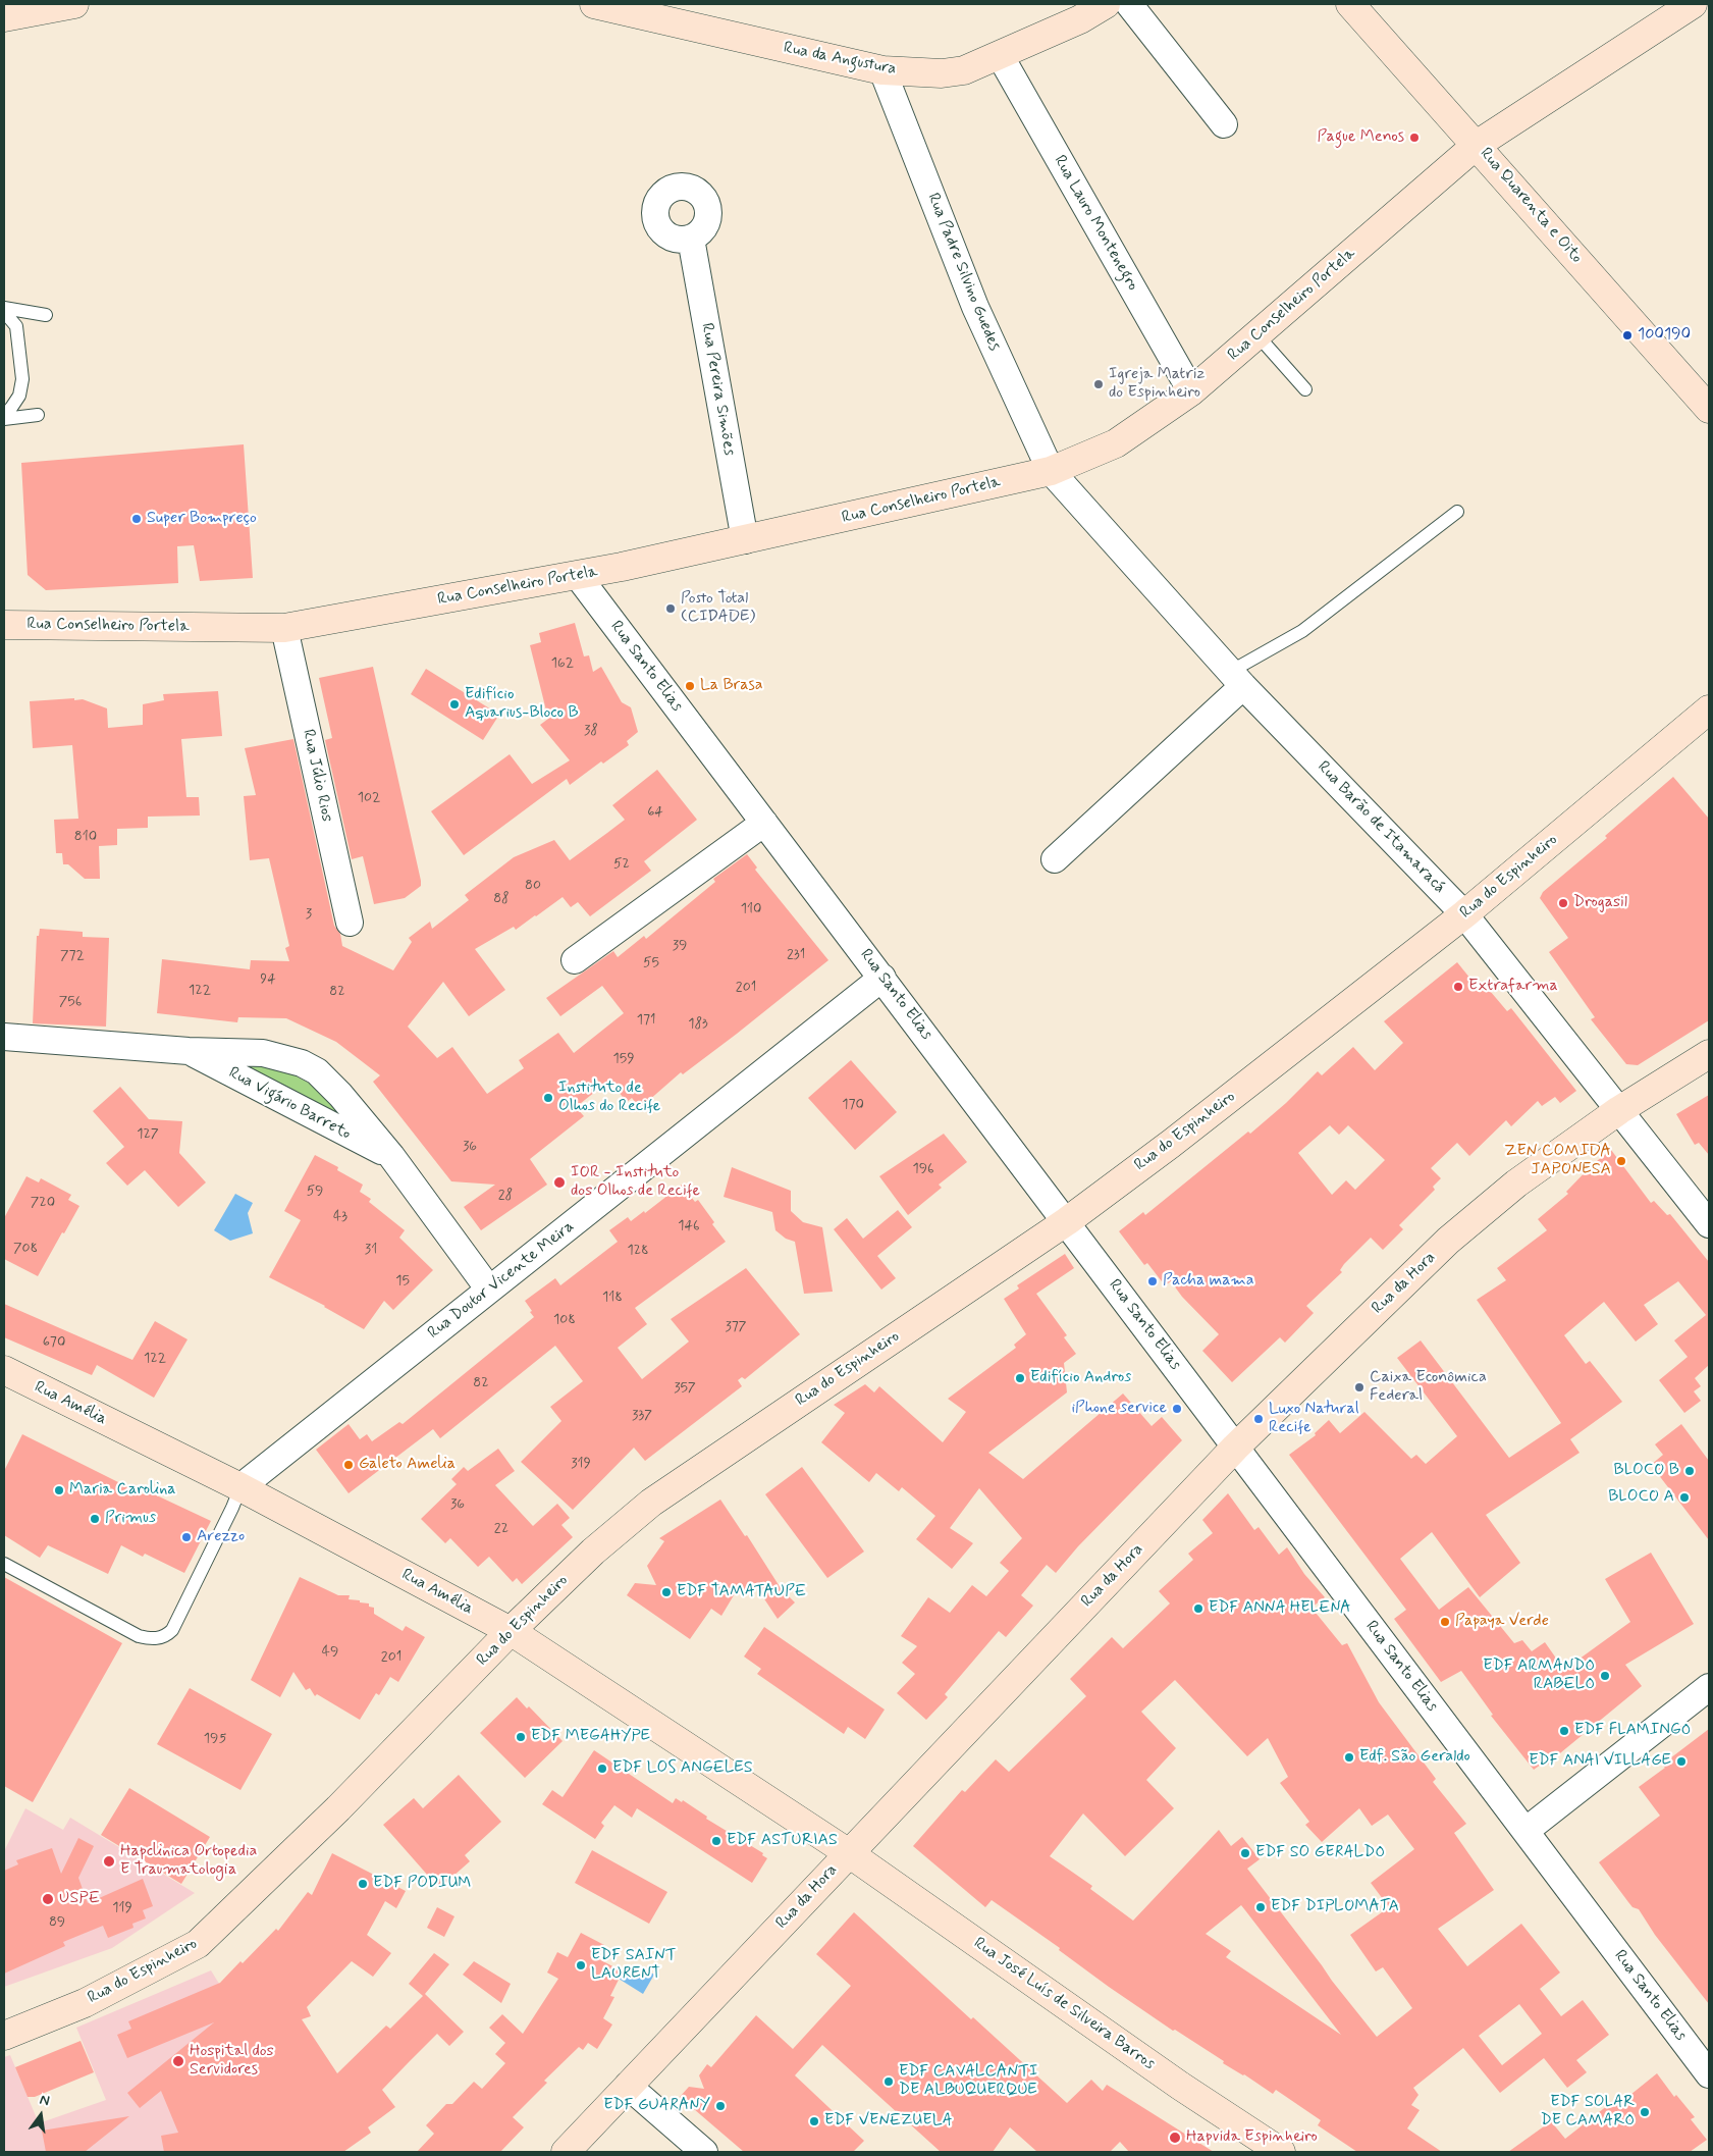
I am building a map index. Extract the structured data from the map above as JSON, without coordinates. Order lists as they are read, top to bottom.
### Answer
{
  "streets": {
    "street": [
      "Rua da Angustura",
      "Rua Quarenta e Oito",
      "Rua Lauro Montenegro",
      "Rua Padre Silvino Guedes",
      "Rua Conselheiro Portela",
      "Rua Pereira Simões",
      "Rua Santo Elias",
      "Rua Júlio Rios",
      "Rua Barão de Itamaracá",
      "Rua do Espinheiro",
      "Rua Vigário Barreto",
      "Rua Doutor Vicente Meira",
      "Rua da Hora",
      "Rua Amélia",
      "Rua José Luís de Silveira Barros"
    ]
  },
  "crossings": [
    ["Rua da Angustura", "Rua Lauro Montenegro"],
    ["Rua da Angustura", "Rua Padre Silvino Guedes"],
    ["Rua Quarenta e Oito", "Rua Conselheiro Portela"],
    ["Rua Lauro Montenegro", "Rua Conselheiro Portela"],
    ["Rua Padre Silvino Guedes", "Rua Conselheiro Portela"],
    ["Rua Padre Silvino Guedes", "Rua Barão de Itamaracá"],
    ["Rua Conselheiro Portela", "Rua Pereira Simões"],
    ["Rua Conselheiro Portela", "Rua Santo Elias"],
    ["Rua Conselheiro Portela", "Rua Júlio Rios"],
    ["Rua Conselheiro Portela", "Rua Barão de Itamaracá"],
    ["Rua Santo Elias", "Rua do Espinheiro"],
    ["Rua Santo Elias", "Rua Doutor Vicente Meira"],
    ["Rua Santo Elias", "Rua da Hora"],
    ["Rua Barão de Itamaracá", "Rua do Espinheiro"],
    ["Rua Barão de Itamaracá", "Rua da Hora"],
    ["Rua do Espinheiro", "Rua Amélia"],
    ["Rua Vigário Barreto", "Rua Doutor Vicente Meira"],
    ["Rua Doutor Vicente Meira", "Rua Amélia"],
    ["Rua da Hora", "Rua Amélia"],
    ["Rua da Hora", "Rua José Luís de Silveira Barros"],
    ["Rua Amélia", "Rua José Luís de Silveira Barros"]
  ],
  "places": [
    "Pague Menos",
    "100190",
    "Igreja Matriz do Espinheiro",
    "Super Bompreço",
    "Posto Total (CIDADE)",
    "La Brasa",
    "Edifício Aquarius-Bloco B",
    "Drogasil",
    "Extrafarma",
    "Instituto de Olhos do Recife",
    "ZEN COMIDA JAPONESA",
    "IOR - Instituto dos Olhos de Recife",
    "Pacha mama",
    "Edifício Andros",
    "Caixa Econômica Federal",
    "iPhone service",
    "Luxo Natural Recife",
    "Galeto Amelia",
    "BLOCO B",
    "Maria Carolina",
    "BLOCO A",
    "Primus",
    "Arezzo",
    "EDF TAMATAUPE",
    "EDF ANNA HELENA",
    "Papaya Verde",
    "EDF ARMANDO RABELO",
    "EDF FLAMINGO",
    "EDF MEGAHYPE",
    "Edf. São Geraldo",
    "EDF ANAI VILLAGE",
    "EDF LOS ANGELES",
    "EDF ASTURIAS",
    "EDF SO GERALDO",
    "Hapclinica Ortopedia E Traumatologia",
    "EDF PODIUM",
    "USPE",
    "EDF DIPLOMATA",
    "EDF SAINT LAURENT",
    "Hospital dos Servidores",
    "EDF CAVALCANTI DE ALBUQUERQUE",
    "EDF GUARANY",
    "EDF SOLAR DE CAMARO",
    "EDF VENEZUELA",
    "Hapvida Espinheiro"
  ],
  "house_numbers": [
    "162",
    "38",
    "102",
    "64",
    "810",
    "52",
    "80",
    "88",
    "110",
    "3",
    "39",
    "231",
    "772",
    "55",
    "94",
    "201",
    "122",
    "82",
    "756",
    "171",
    "183",
    "159",
    "170",
    "127",
    "36",
    "196",
    "59",
    "28",
    "720",
    "43",
    "146",
    "708",
    "31",
    "128",
    "15",
    "118",
    "108",
    "377",
    "670",
    "122",
    "82",
    "357",
    "337",
    "319",
    "36",
    "22",
    "49",
    "201",
    "195",
    "119",
    "89"
  ],
  "north": "top"
}
